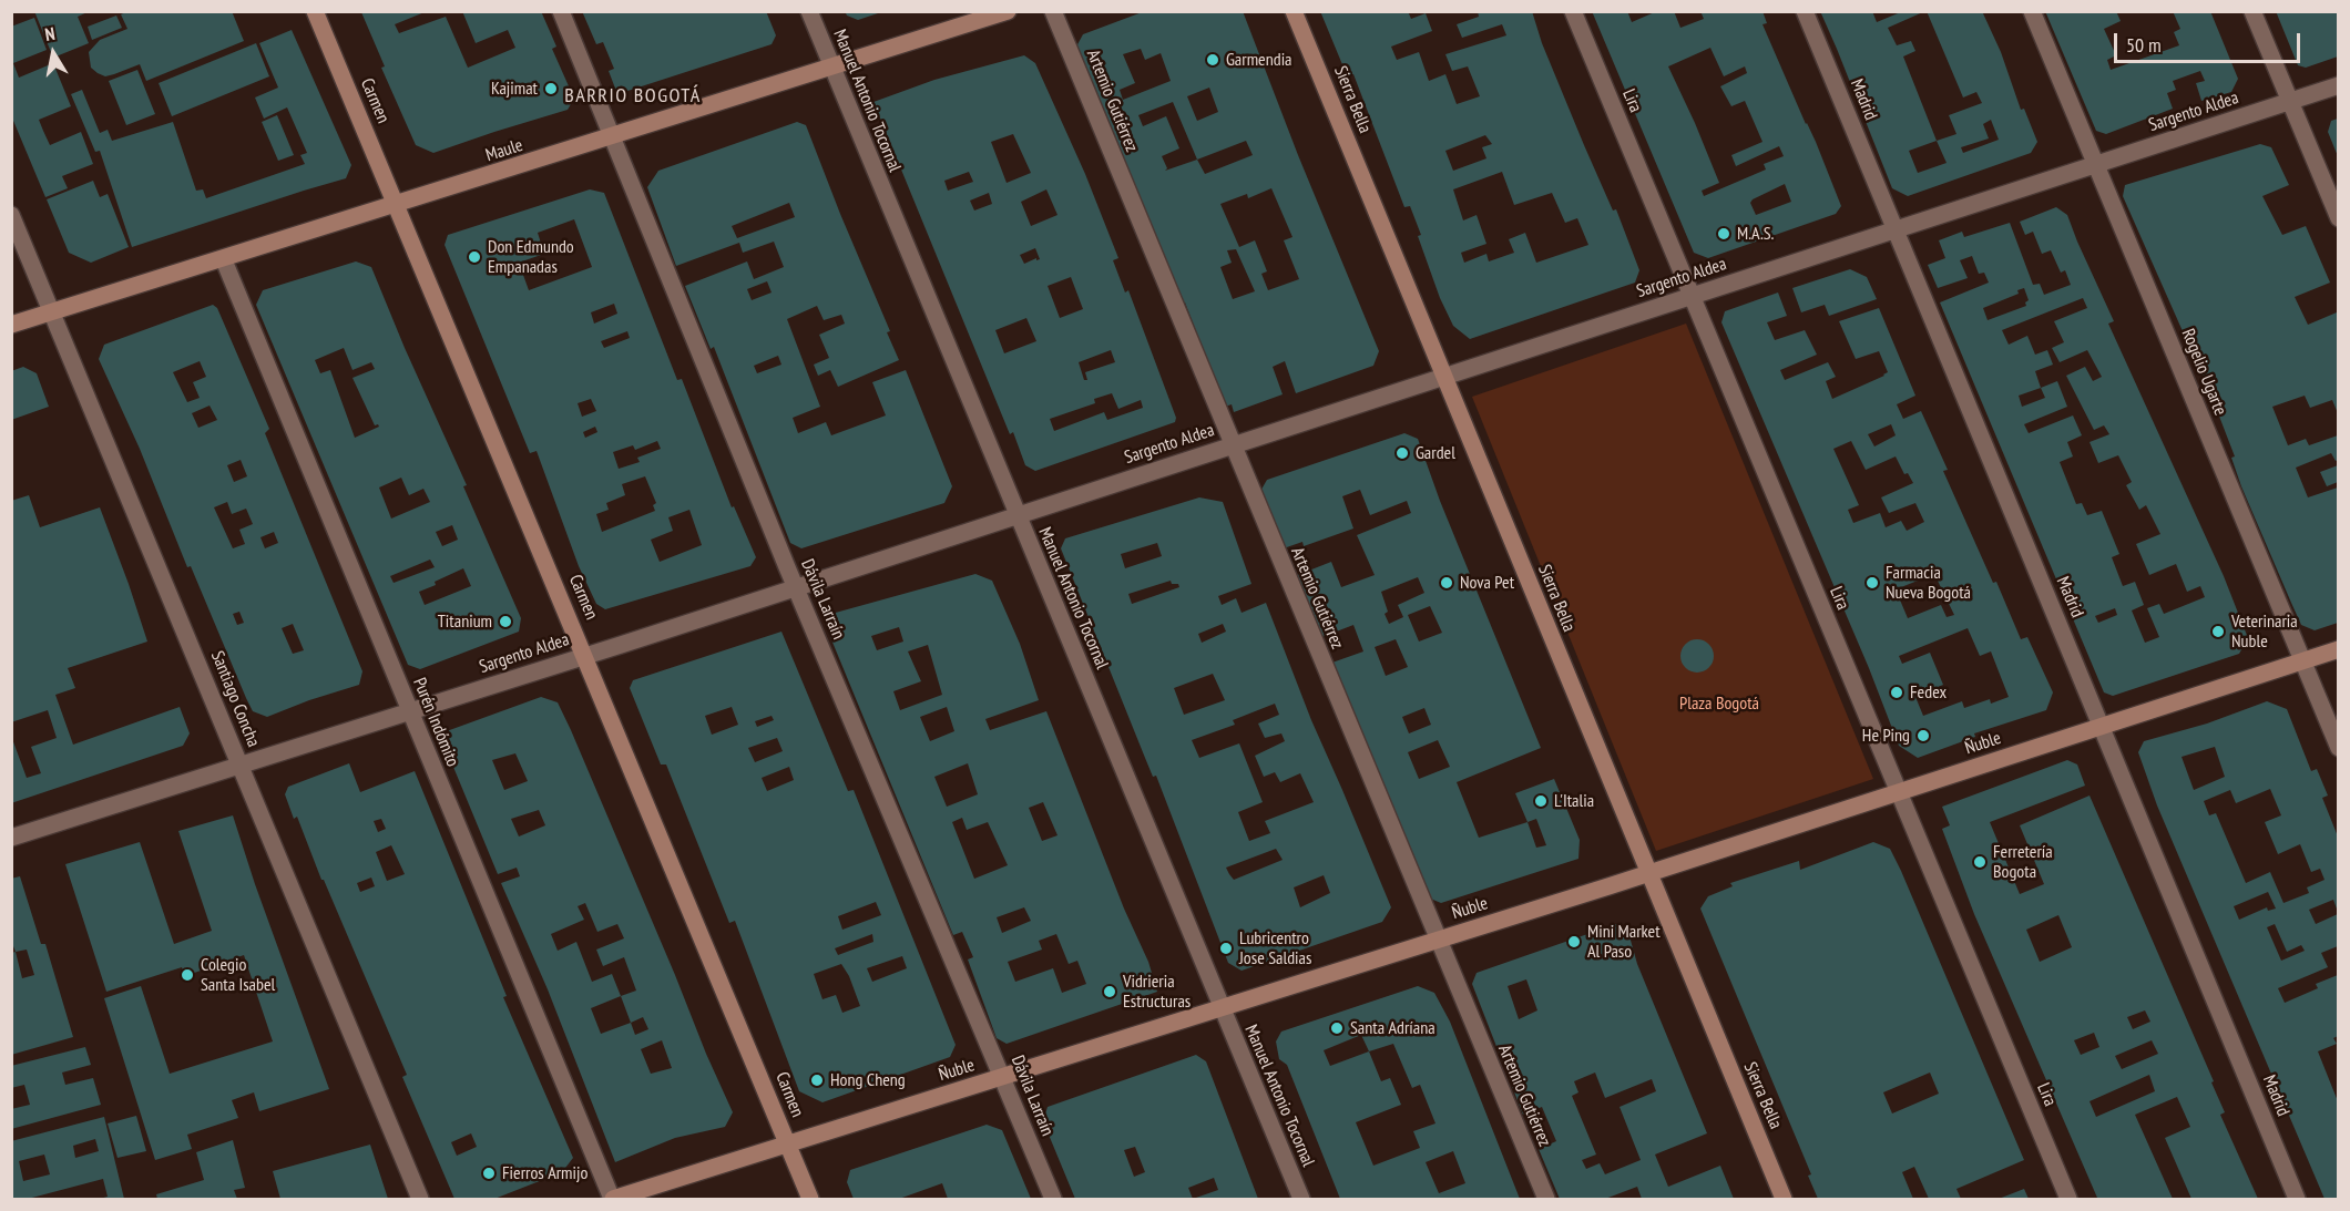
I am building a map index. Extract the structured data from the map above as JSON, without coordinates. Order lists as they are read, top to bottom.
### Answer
{
  "streets": {
    "main road": [
      "Sierra Bella",
      "Carmen",
      "Maule",
      "Ñuble"
    ],
    "street": [
      "Madrid",
      "Manuel Antonio Tocornal",
      "Artemio Gutiérrez",
      "Lira",
      "Sargento Aldea",
      "Rogelio Ugarte",
      "Dávila Larraín",
      "Santiago Concha",
      "Purén Indómito"
    ]
  },
  "crossings": [
    ["Sierra Bella", "Sargento Aldea"],
    ["Sierra Bella", "Ñuble"],
    ["Madrid", "Sargento Aldea"],
    ["Madrid", "Ñuble"],
    ["Carmen", "Sargento Aldea"],
    ["Carmen", "Maule"],
    ["Carmen", "Ñuble"],
    ["Manuel Antonio Tocornal", "Sargento Aldea"],
    ["Manuel Antonio Tocornal", "Maule"],
    ["Manuel Antonio Tocornal", "Ñuble"],
    ["Artemio Gutiérrez", "Sargento Aldea"],
    ["Artemio Gutiérrez", "Ñuble"],
    ["Lira", "Sargento Aldea"],
    ["Lira", "Ñuble"],
    ["Sargento Aldea", "Rogelio Ugarte"],
    ["Sargento Aldea", "Dávila Larraín"],
    ["Sargento Aldea", "Santiago Concha"],
    ["Sargento Aldea", "Purén Indómito"],
    ["Maule", "Dávila Larraín"],
    ["Maule", "Santiago Concha"],
    ["Maule", "Purén Indómito"],
    ["Rogelio Ugarte", "Ñuble"],
    ["Dávila Larraín", "Ñuble"],
    ["Purén Indómito", "Ñuble"]
  ],
  "districts": ["BARRIO BOGOTÁ"],
  "parks": ["Plaza Bogotá"],
  "places": [
    "Garmendia",
    "Kajimat",
    "M.A.S.",
    "Don Edmundo Empanadas",
    "Gardel",
    "Nova Pet",
    "Farmacia Nueva Bogotá",
    "Titanium",
    "Veterinaria Nuble",
    "Fedex",
    "He Ping",
    "L'Italia",
    "Ferretería Bogota",
    "Mini Market Al Paso",
    "Lubricentro Jose Saldias",
    "Colegio Santa Isabel",
    "Vidrieria Estructuras",
    "Santa Adríana",
    "Hong Cheng",
    "Fierros Armijo"
  ],
  "scale_bar": "50 m",
  "north": "top"
}
